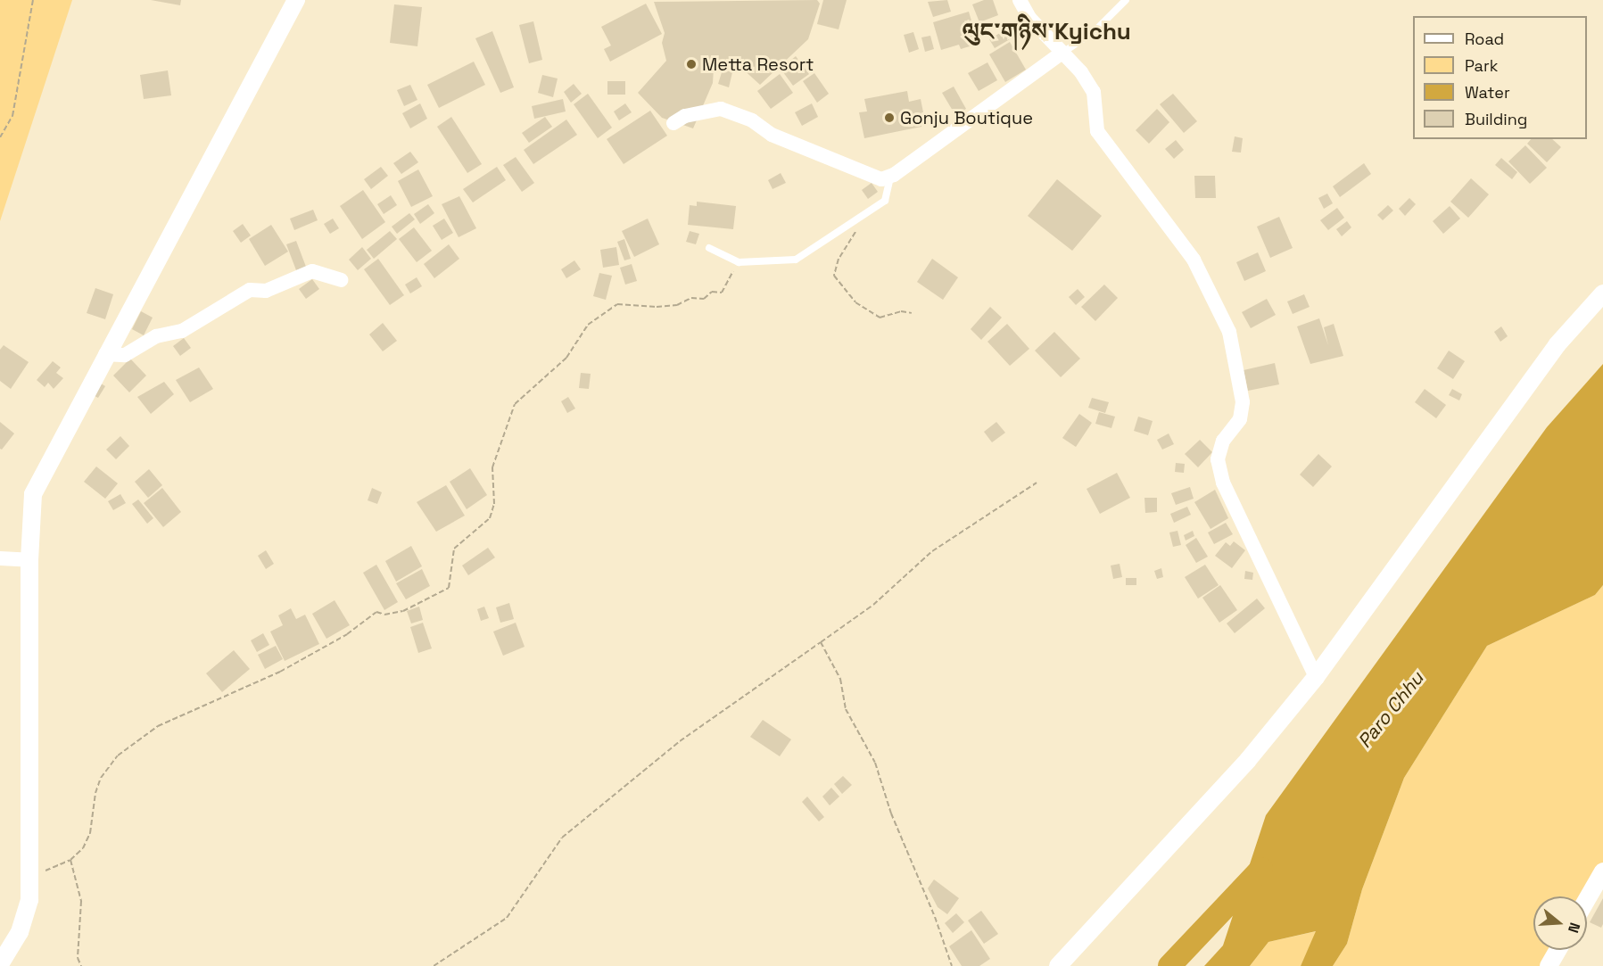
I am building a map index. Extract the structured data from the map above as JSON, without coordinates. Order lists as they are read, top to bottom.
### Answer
{
  "districts": ["ལུང་གཉིས་Kyichu"],
  "water": ["Paro Chhu"],
  "places": ["Metta Resort", "Gonju Boutique"],
  "legend": [
    "Road",
    "Park",
    "Water",
    "Building"
  ],
  "north": "right"
}
